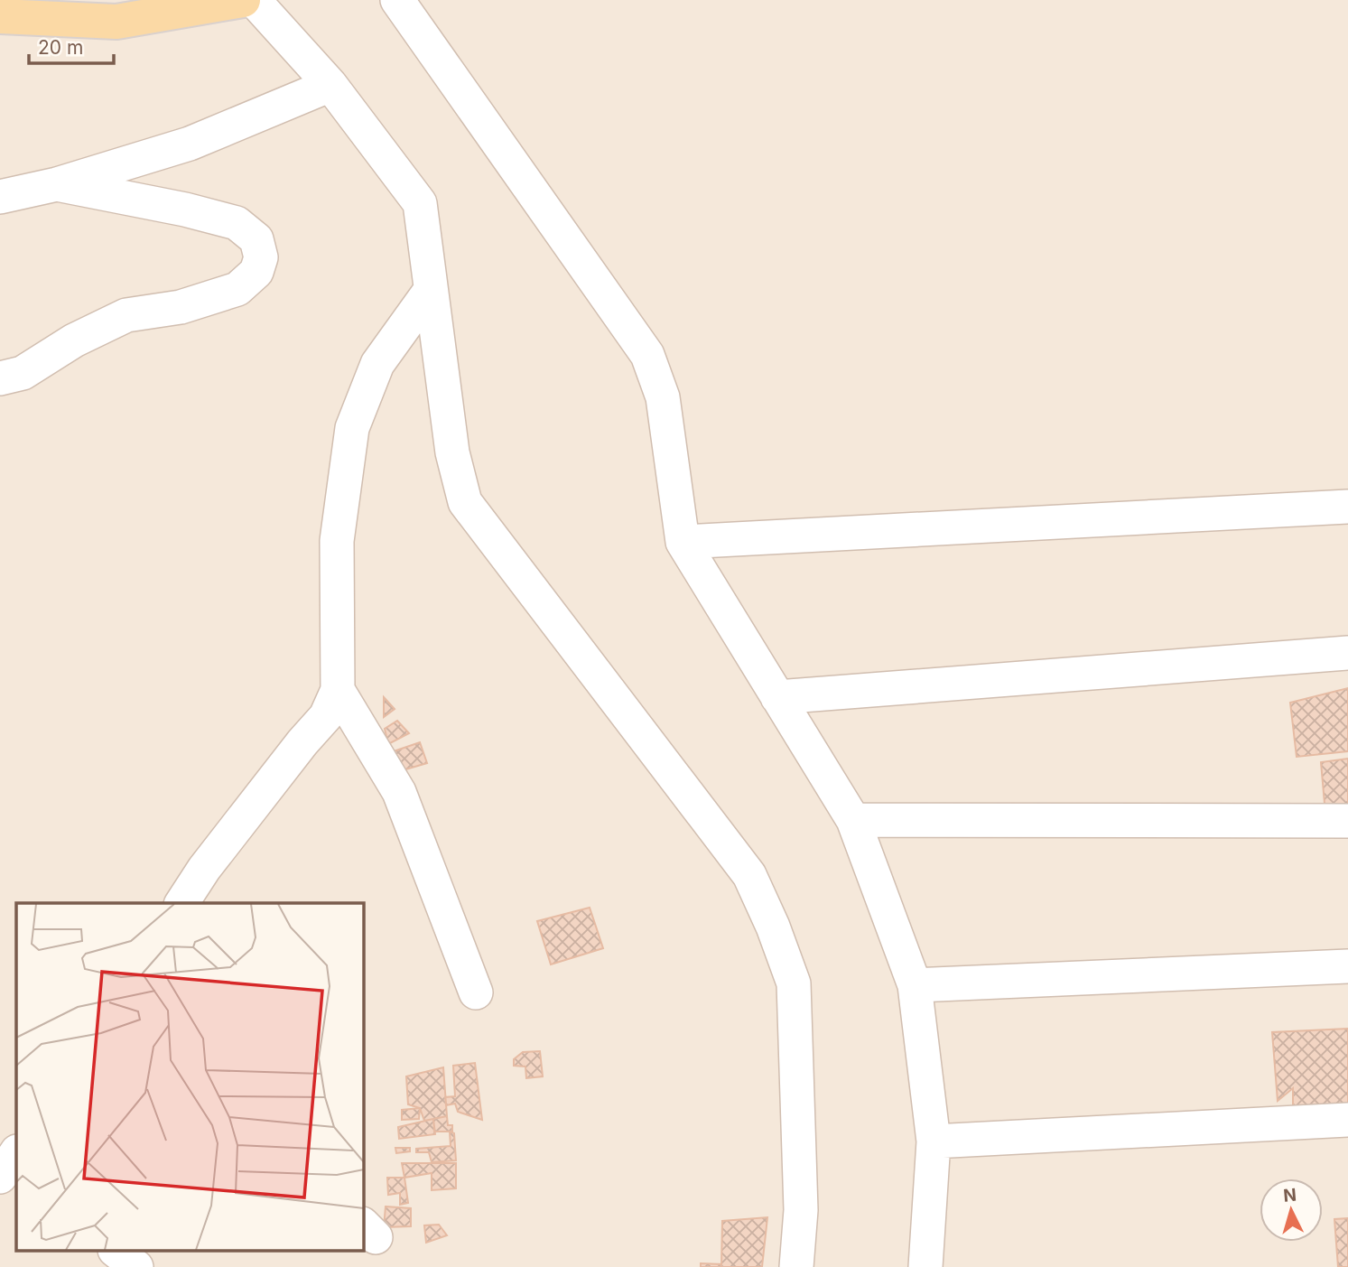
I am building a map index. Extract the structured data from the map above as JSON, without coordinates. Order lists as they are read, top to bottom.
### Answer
{
  "scale_bar": "20 m",
  "north": "top"
}
